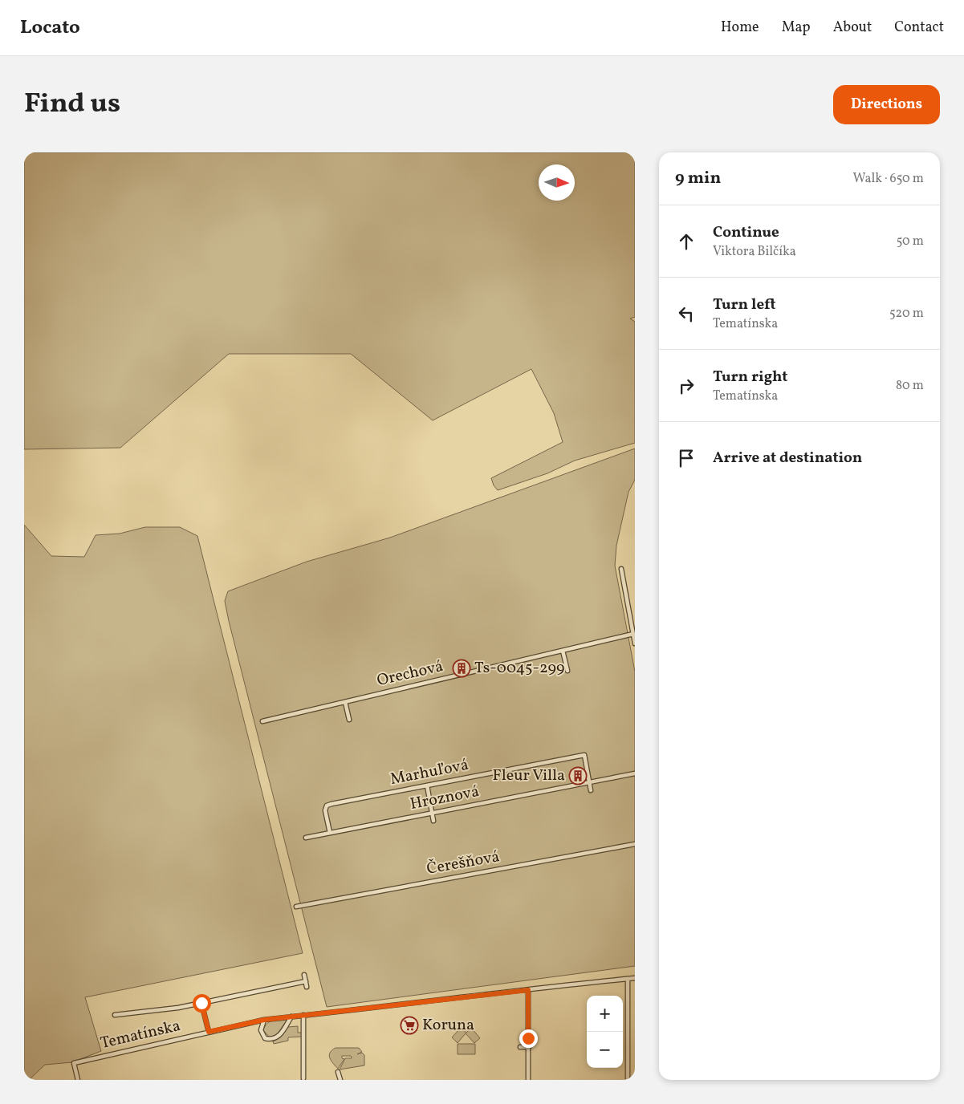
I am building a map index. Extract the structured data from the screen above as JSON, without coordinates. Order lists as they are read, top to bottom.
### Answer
{
  "streets": {
    "street": [
      "Orechová",
      "Marhuľová",
      "Hroznová",
      "Čerešňová",
      "Tematínska"
    ]
  },
  "crossings": [
    ["Marhuľová", "Hroznová"]
  ],
  "places": {
    "building": ["Ts-0045-299", "Fleur Villa"],
    "supermarket": ["Koruna"]
  },
  "north": "right",
  "page": {
    "header": "Locato",
    "nav": [
      "Home",
      "Map",
      "About",
      "Contact"
    ],
    "title": "Find us",
    "buttons": "Directions",
    "heading": ["9 min", "Walk · 650 m"],
    "list": [
      ["Continue", "Viktora Bilčíka", "50 m"],
      ["Turn left", "Tematínska", "520 m"],
      ["Turn right", "Tematínska", "80 m"],
      "Arrive at destination"
    ],
    "map_buttons": ["+", "−"]
  }
}
